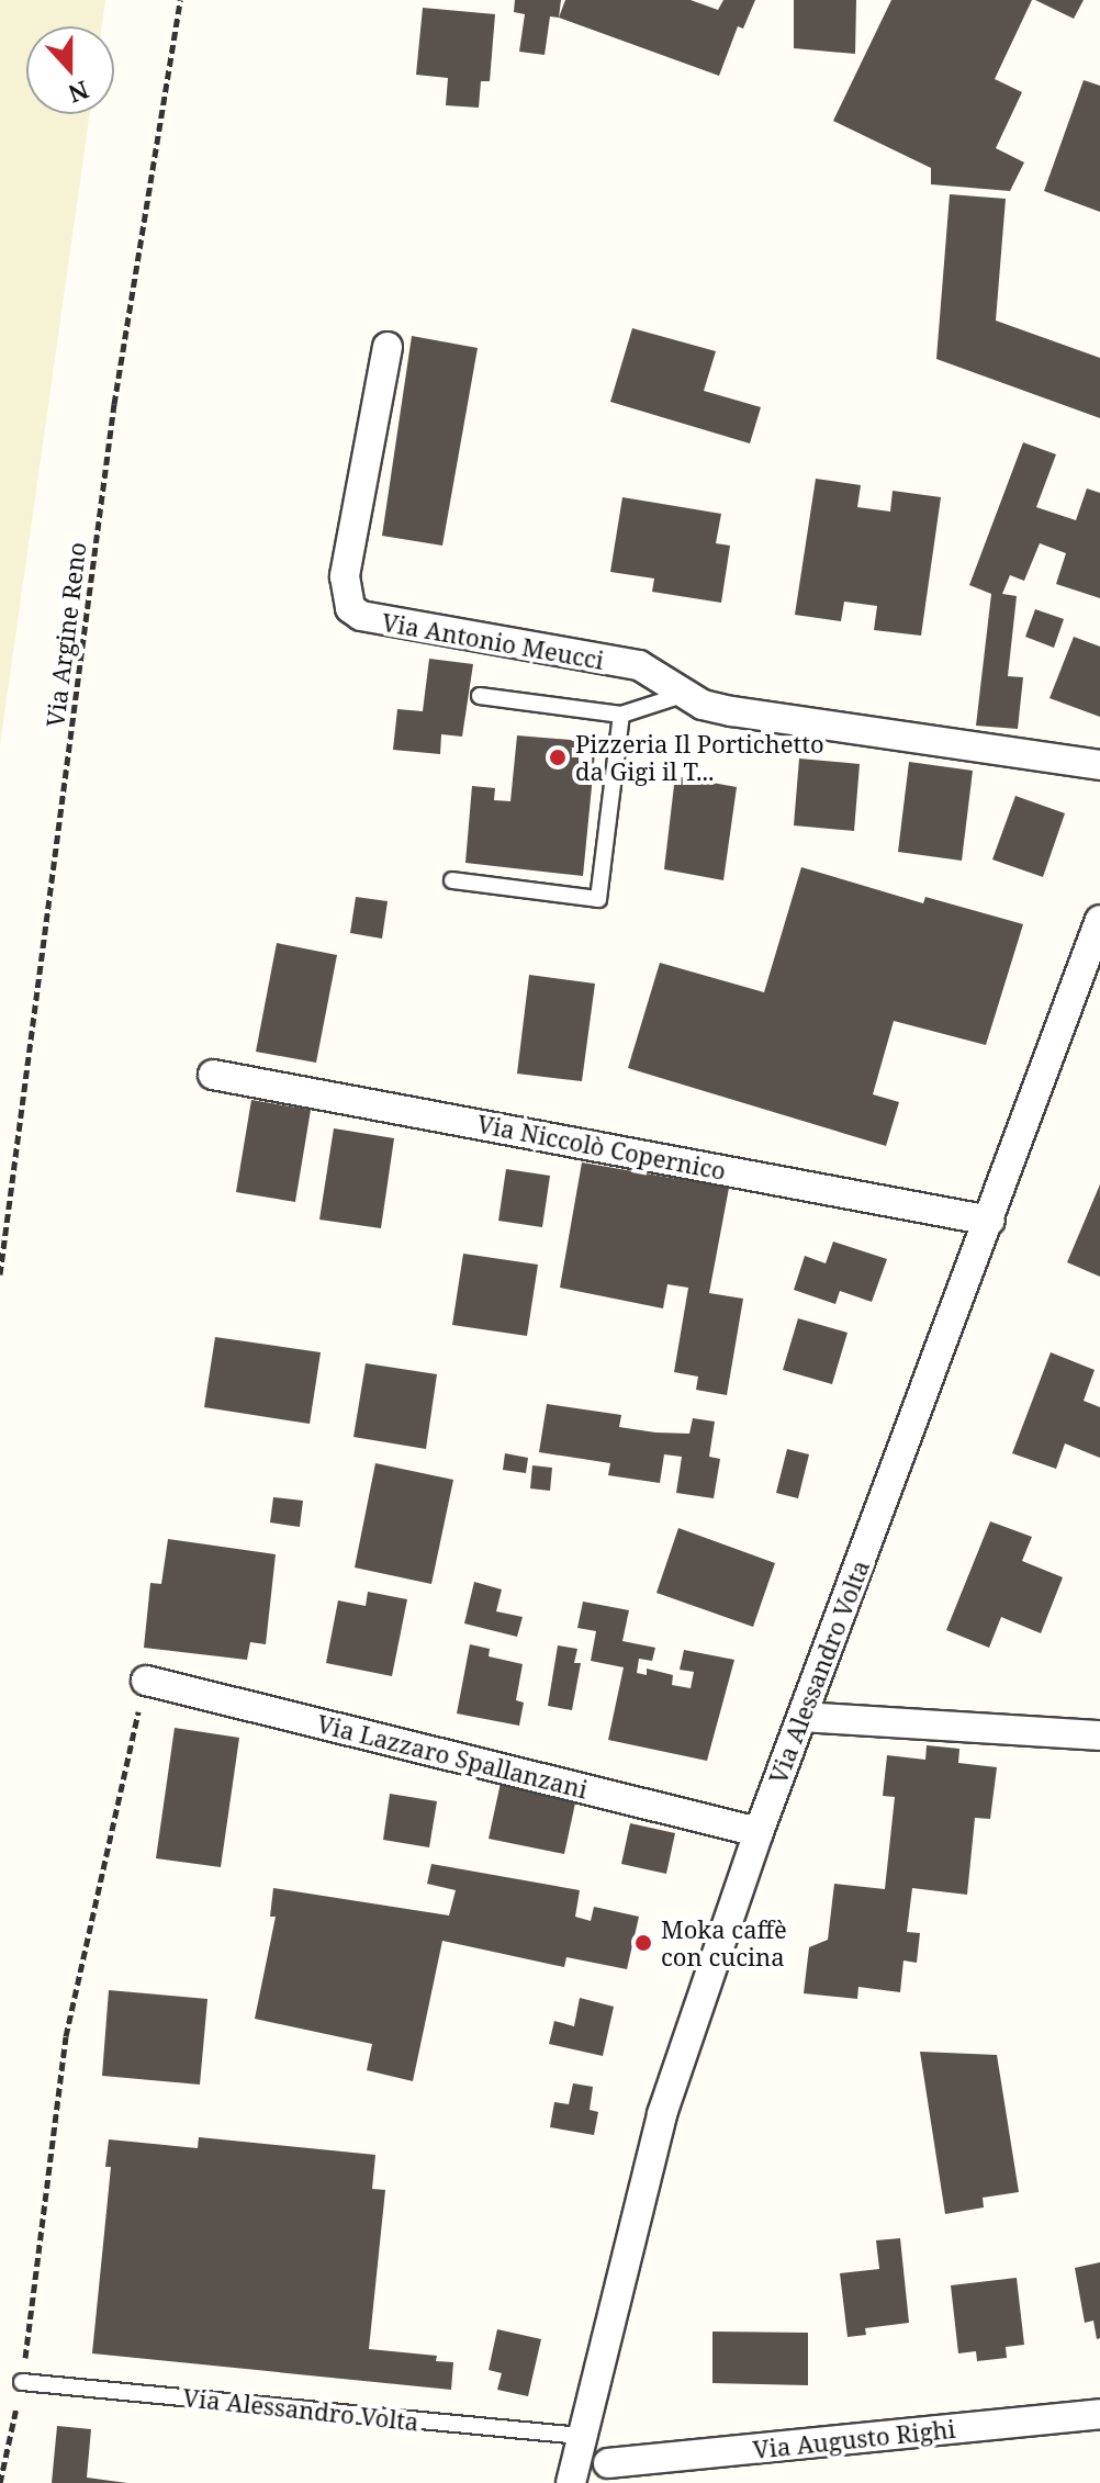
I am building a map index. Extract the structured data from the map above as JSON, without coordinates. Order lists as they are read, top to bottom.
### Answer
{
  "streets": {
    "street": [
      "Via Antonio Meucci",
      "Via Niccolò Copernico",
      "Via Alessandro Volta",
      "Via Lazzaro Spallanzani",
      "Via Augusto Righi"
    ],
    "path": ["Via Argine Reno"]
  },
  "crossings": [
    ["Via Niccolò Copernico", "Via Alessandro Volta"],
    ["Via Alessandro Volta", "Via Lazzaro Spallanzani"]
  ],
  "places": ["Pizzeria Il Portichetto da Gigi il T...", "Moka caffè con cucina"],
  "north": "bottom"
}
